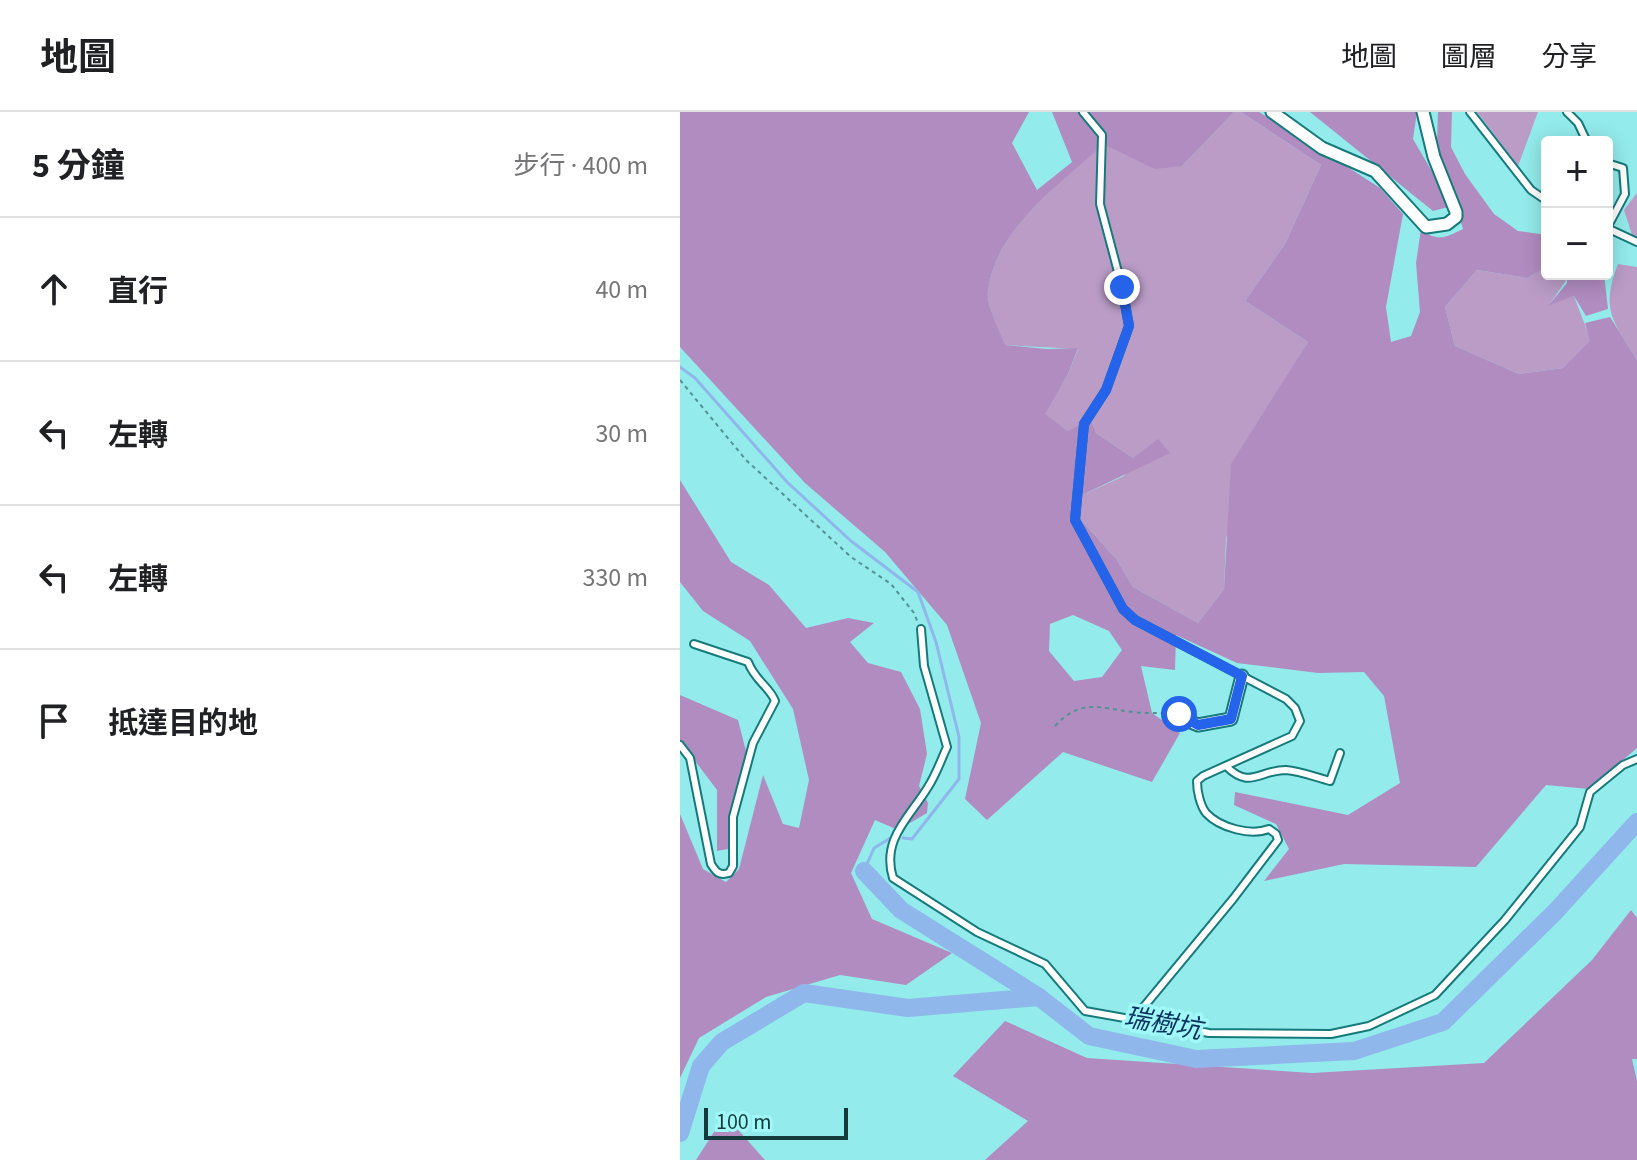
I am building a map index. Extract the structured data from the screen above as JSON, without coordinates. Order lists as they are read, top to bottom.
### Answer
{
  "water": ["瑞樹坑"],
  "scale_bar": "100 m",
  "page": {
    "header": "地圖",
    "nav": ["地圖", "圖層", "分享"],
    "heading": ["5 分鐘", "步行 · 400 m"],
    "map_buttons": ["+", "−"],
    "list": [
      ["直行", "40 m"],
      ["左轉", "30 m"],
      ["左轉", "330 m"],
      "抵達目的地"
    ],
    "scale": "100 m"
  }
}
